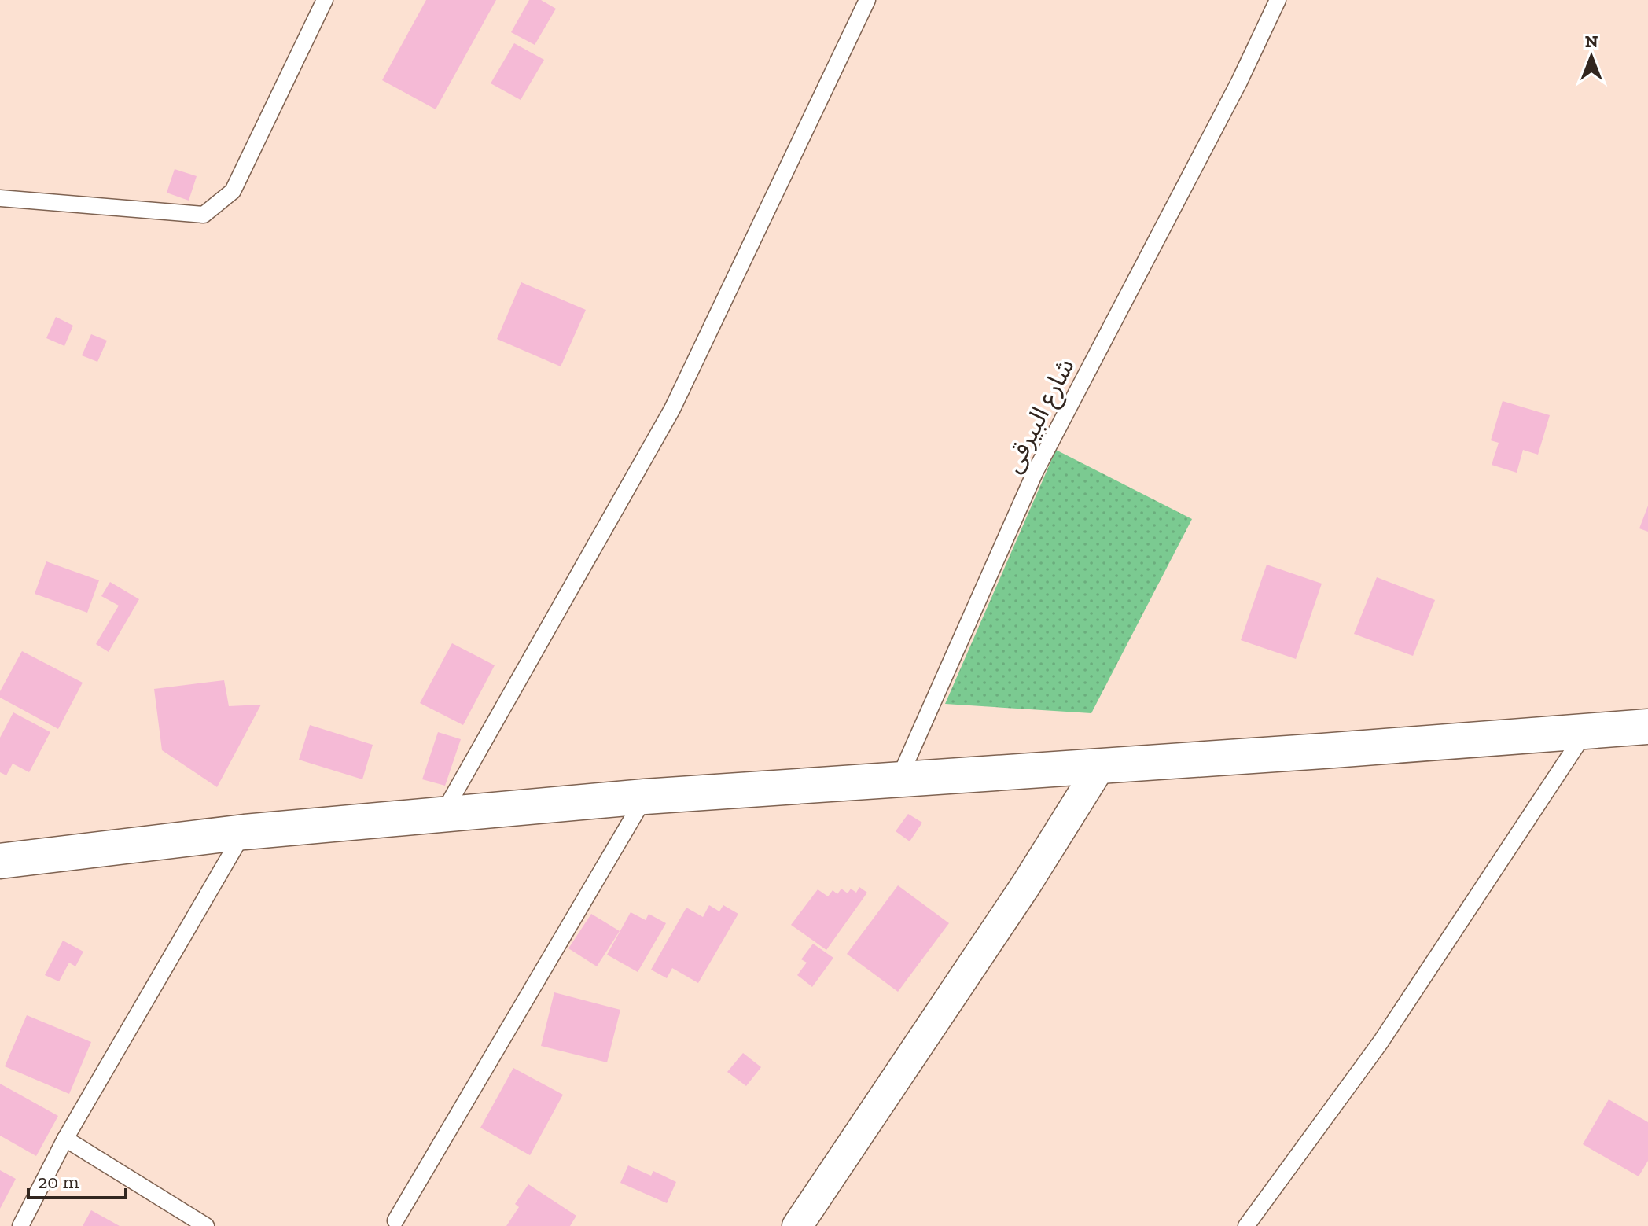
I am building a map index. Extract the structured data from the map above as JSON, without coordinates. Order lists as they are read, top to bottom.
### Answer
{
  "streets": {
    "lane": ["شارع البيرقى"]
  },
  "scale_bar": "20 m",
  "north": "top"
}
